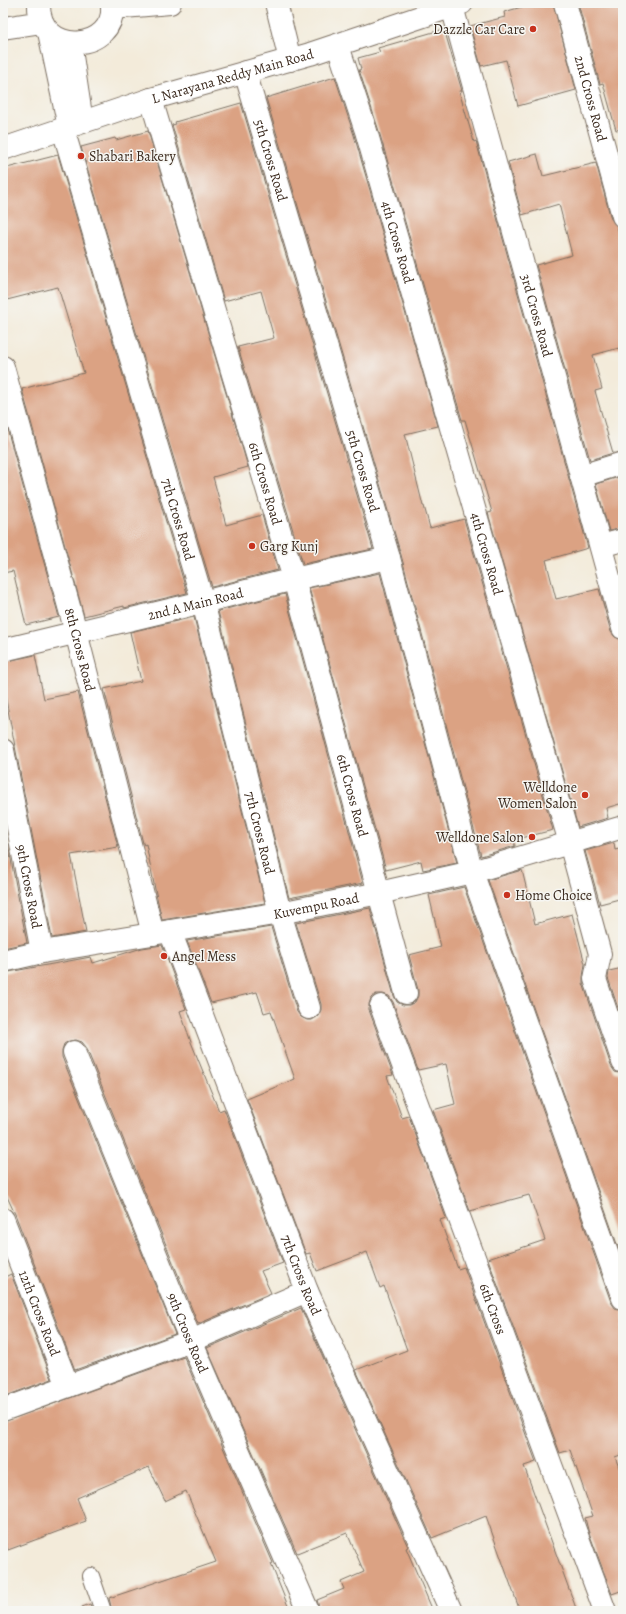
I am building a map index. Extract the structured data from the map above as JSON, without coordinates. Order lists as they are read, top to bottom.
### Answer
{
  "streets": {
    "street": [
      "L Narayana Reddy Main Road",
      "2nd Cross Road",
      "5th Cross Road",
      "4th Cross Road",
      "3rd Cross Road",
      "6th Cross Road",
      "7th Cross Road",
      "2nd A Main Road",
      "8th Cross Road",
      "9th Cross Road",
      "Kuvempu Road",
      "6th Cross",
      "12th Cross Road"
    ]
  },
  "crossings": [
    ["L Narayana Reddy Main Road", "5th Cross Road"],
    ["L Narayana Reddy Main Road", "4th Cross Road"],
    ["L Narayana Reddy Main Road", "3rd Cross Road"],
    ["L Narayana Reddy Main Road", "6th Cross Road"],
    ["L Narayana Reddy Main Road", "7th Cross Road"],
    ["5th Cross Road", "2nd A Main Road"],
    ["5th Cross Road", "Kuvempu Road"],
    ["4th Cross Road", "Kuvempu Road"],
    ["6th Cross Road", "2nd A Main Road"],
    ["6th Cross Road", "Kuvempu Road"],
    ["7th Cross Road", "2nd A Main Road"],
    ["7th Cross Road", "8th Cross Road"],
    ["7th Cross Road", "Kuvempu Road"],
    ["2nd A Main Road", "8th Cross Road"],
    ["8th Cross Road", "Kuvempu Road"],
    ["9th Cross Road", "Kuvempu Road"]
  ],
  "places": [
    "Dazzle Car Care",
    "Shabari Bakery",
    "Garg Kunj",
    "Welldone Women Salon",
    "Welldone Salon",
    "Home Choice",
    "Angel Mess"
  ]
}
